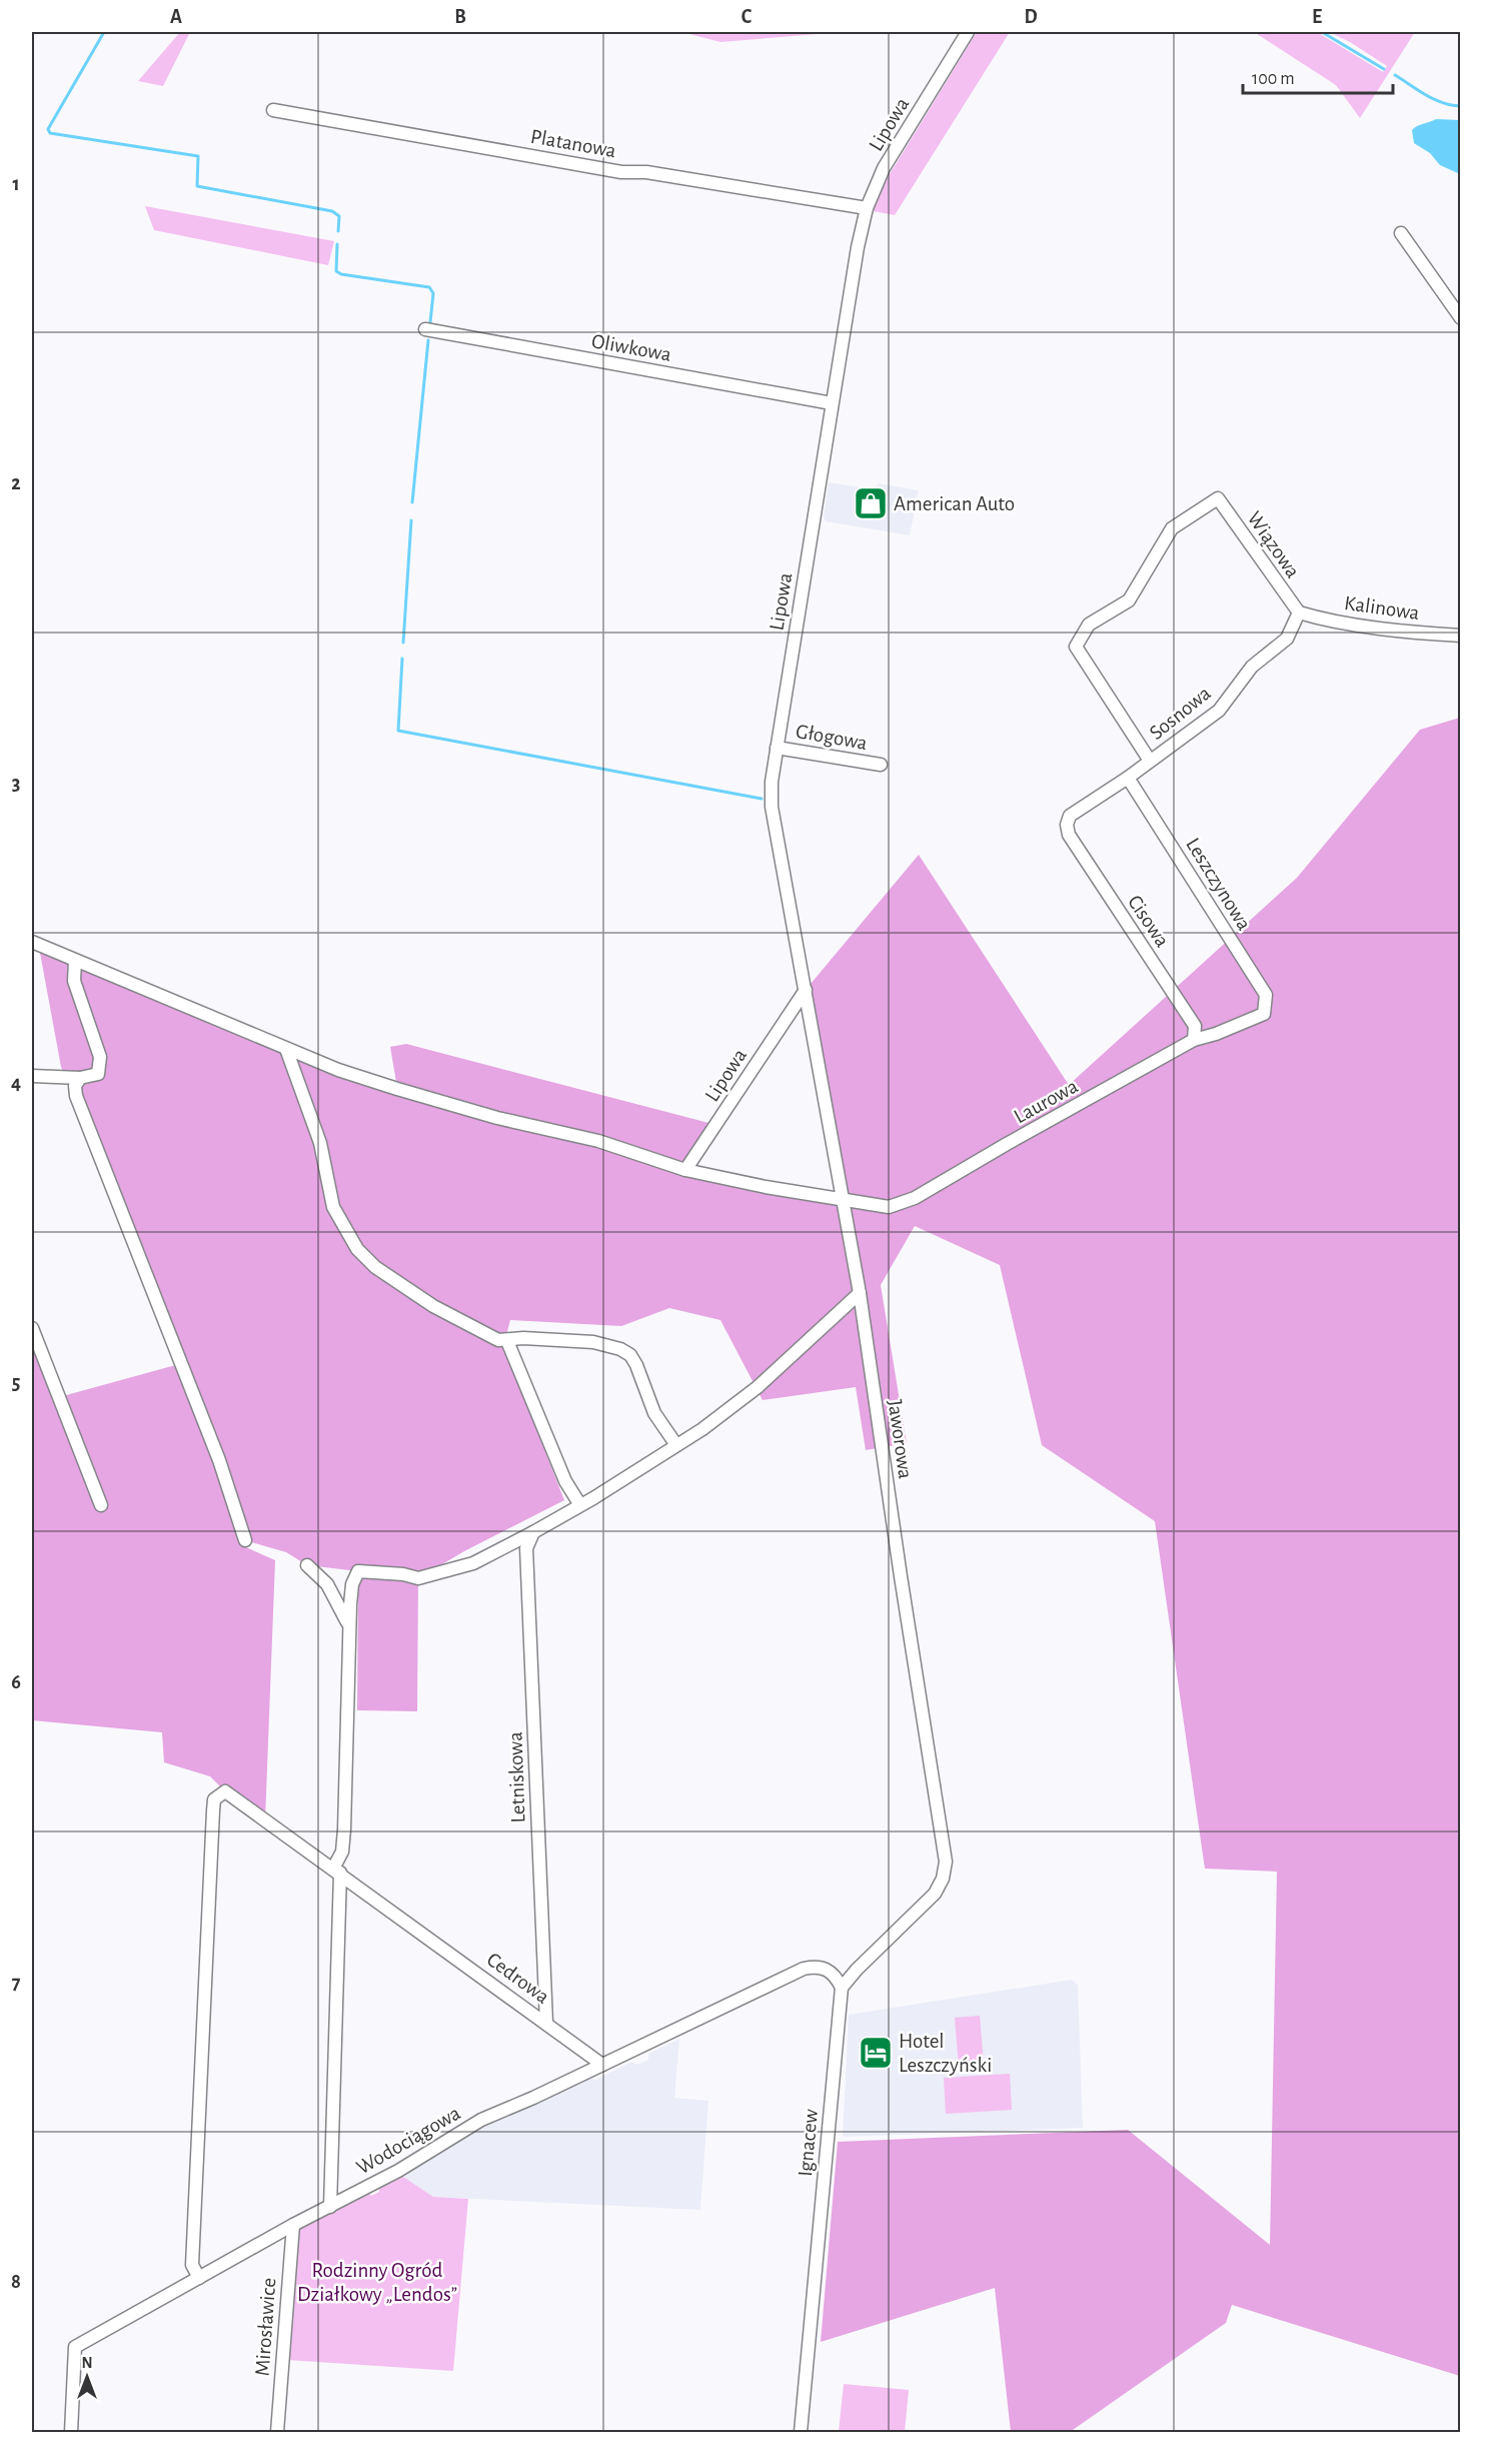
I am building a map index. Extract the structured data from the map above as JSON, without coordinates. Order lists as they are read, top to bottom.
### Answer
{
  "streets": {
    "street": [
      "Lipowa",
      "Platanowa",
      "Oliwkowa",
      "Wiązowa",
      "Kalinowa",
      "Sosnowa",
      "Głogowa",
      "Leszczynowa",
      "Cisowa",
      "Laurowa",
      "Jaworowa",
      "Letniskowa",
      "Cedrowa",
      "Wodociągowa",
      "Ignacew",
      "Mirosławice"
    ]
  },
  "crossings": [
    ["Lipowa", "Platanowa"],
    ["Lipowa", "Oliwkowa"],
    ["Lipowa", "Głogowa"],
    ["Lipowa", "Laurowa"],
    ["Lipowa", "Jaworowa"],
    ["Wiązowa", "Kalinowa"],
    ["Wiązowa", "Sosnowa"],
    ["Kalinowa", "Sosnowa"],
    ["Sosnowa", "Leszczynowa"],
    ["Sosnowa", "Cisowa"],
    ["Leszczynowa", "Laurowa"],
    ["Cisowa", "Laurowa"],
    ["Laurowa", "Jaworowa"],
    ["Jaworowa", "Wodociągowa"],
    ["Jaworowa", "Ignacew"],
    ["Letniskowa", "Cedrowa"],
    ["Cedrowa", "Wodociągowa"],
    ["Wodociągowa", "Ignacew"],
    ["Wodociągowa", "Mirosławice"]
  ],
  "parks": ["Rodzinny Ogród Działkowy „Lendos”"],
  "places": {
    "shop": ["American Auto"],
    "hotel": ["Hotel Leszczyński"]
  },
  "scale_bar": "100 m",
  "north": "top",
  "grid": {
    "columns": [
      "A",
      "B",
      "C",
      "D",
      "E"
    ],
    "rows": [
      "1",
      "2",
      "3",
      "4",
      "5",
      "6",
      "7",
      "8"
    ]
  }
}
